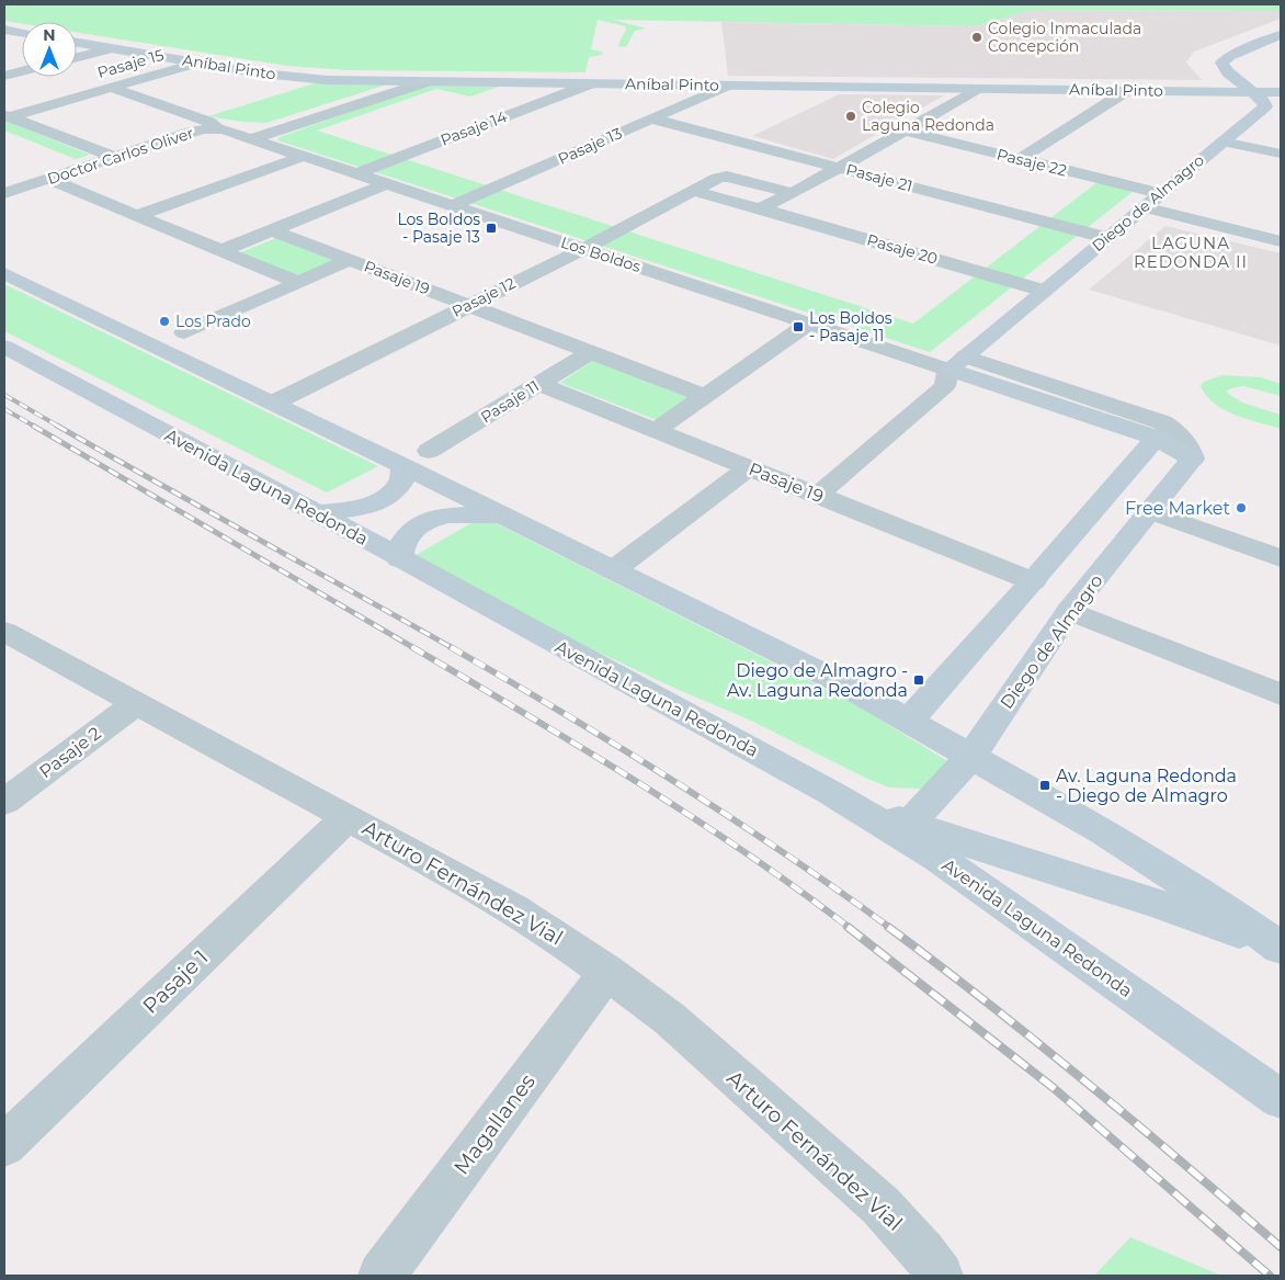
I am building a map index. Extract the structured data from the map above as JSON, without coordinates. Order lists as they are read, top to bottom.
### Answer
{
  "streets": {
    "street": [
      "Pasaje 15",
      "Aníbal Pinto",
      "Pasaje 14",
      "Pasaje 13",
      "Doctor Carlos Oliver",
      "Pasaje 22",
      "Pasaje 21",
      "Diego de Almagro",
      "Pasaje 20",
      "Los Boldos",
      "Pasaje 19",
      "Pasaje 12",
      "Pasaje 11",
      "Avenida Laguna Redonda",
      "Pasaje 2",
      "Arturo Fernández Vial",
      "Pasaje 1",
      "Magallanes"
    ]
  },
  "crossings": [
    ["Pasaje 15", "Aníbal Pinto"],
    ["Aníbal Pinto", "Pasaje 14"],
    ["Aníbal Pinto", "Pasaje 13"],
    ["Aníbal Pinto", "Diego de Almagro"],
    ["Pasaje 14", "Los Boldos"],
    ["Pasaje 13", "Pasaje 21"],
    ["Pasaje 13", "Los Boldos"],
    ["Doctor Carlos Oliver", "Los Boldos"],
    ["Pasaje 22", "Diego de Almagro"],
    ["Pasaje 21", "Diego de Almagro"],
    ["Diego de Almagro", "Pasaje 20"],
    ["Diego de Almagro", "Los Boldos"],
    ["Los Boldos", "Pasaje 12"],
    ["Pasaje 19", "Pasaje 12"],
    ["Pasaje 19", "Pasaje 11"],
    ["Pasaje 2", "Arturo Fernández Vial"],
    ["Arturo Fernández Vial", "Pasaje 1"],
    ["Arturo Fernández Vial", "Magallanes"]
  ],
  "districts": ["LAGUNA REDONDA II"],
  "places": {
    "other": [
      "Colegio Inmaculada Concepción",
      "Colegio Laguna Redonda",
      "Los Prado",
      "Free Market"
    ],
    "transit": [
      "Los Boldos - Pasaje 13",
      "Los Boldos - Pasaje 11",
      "Diego de Almagro - Av. Laguna Redonda",
      "Av. Laguna Redonda - Diego de Almagro"
    ]
  },
  "north": "top"
}
